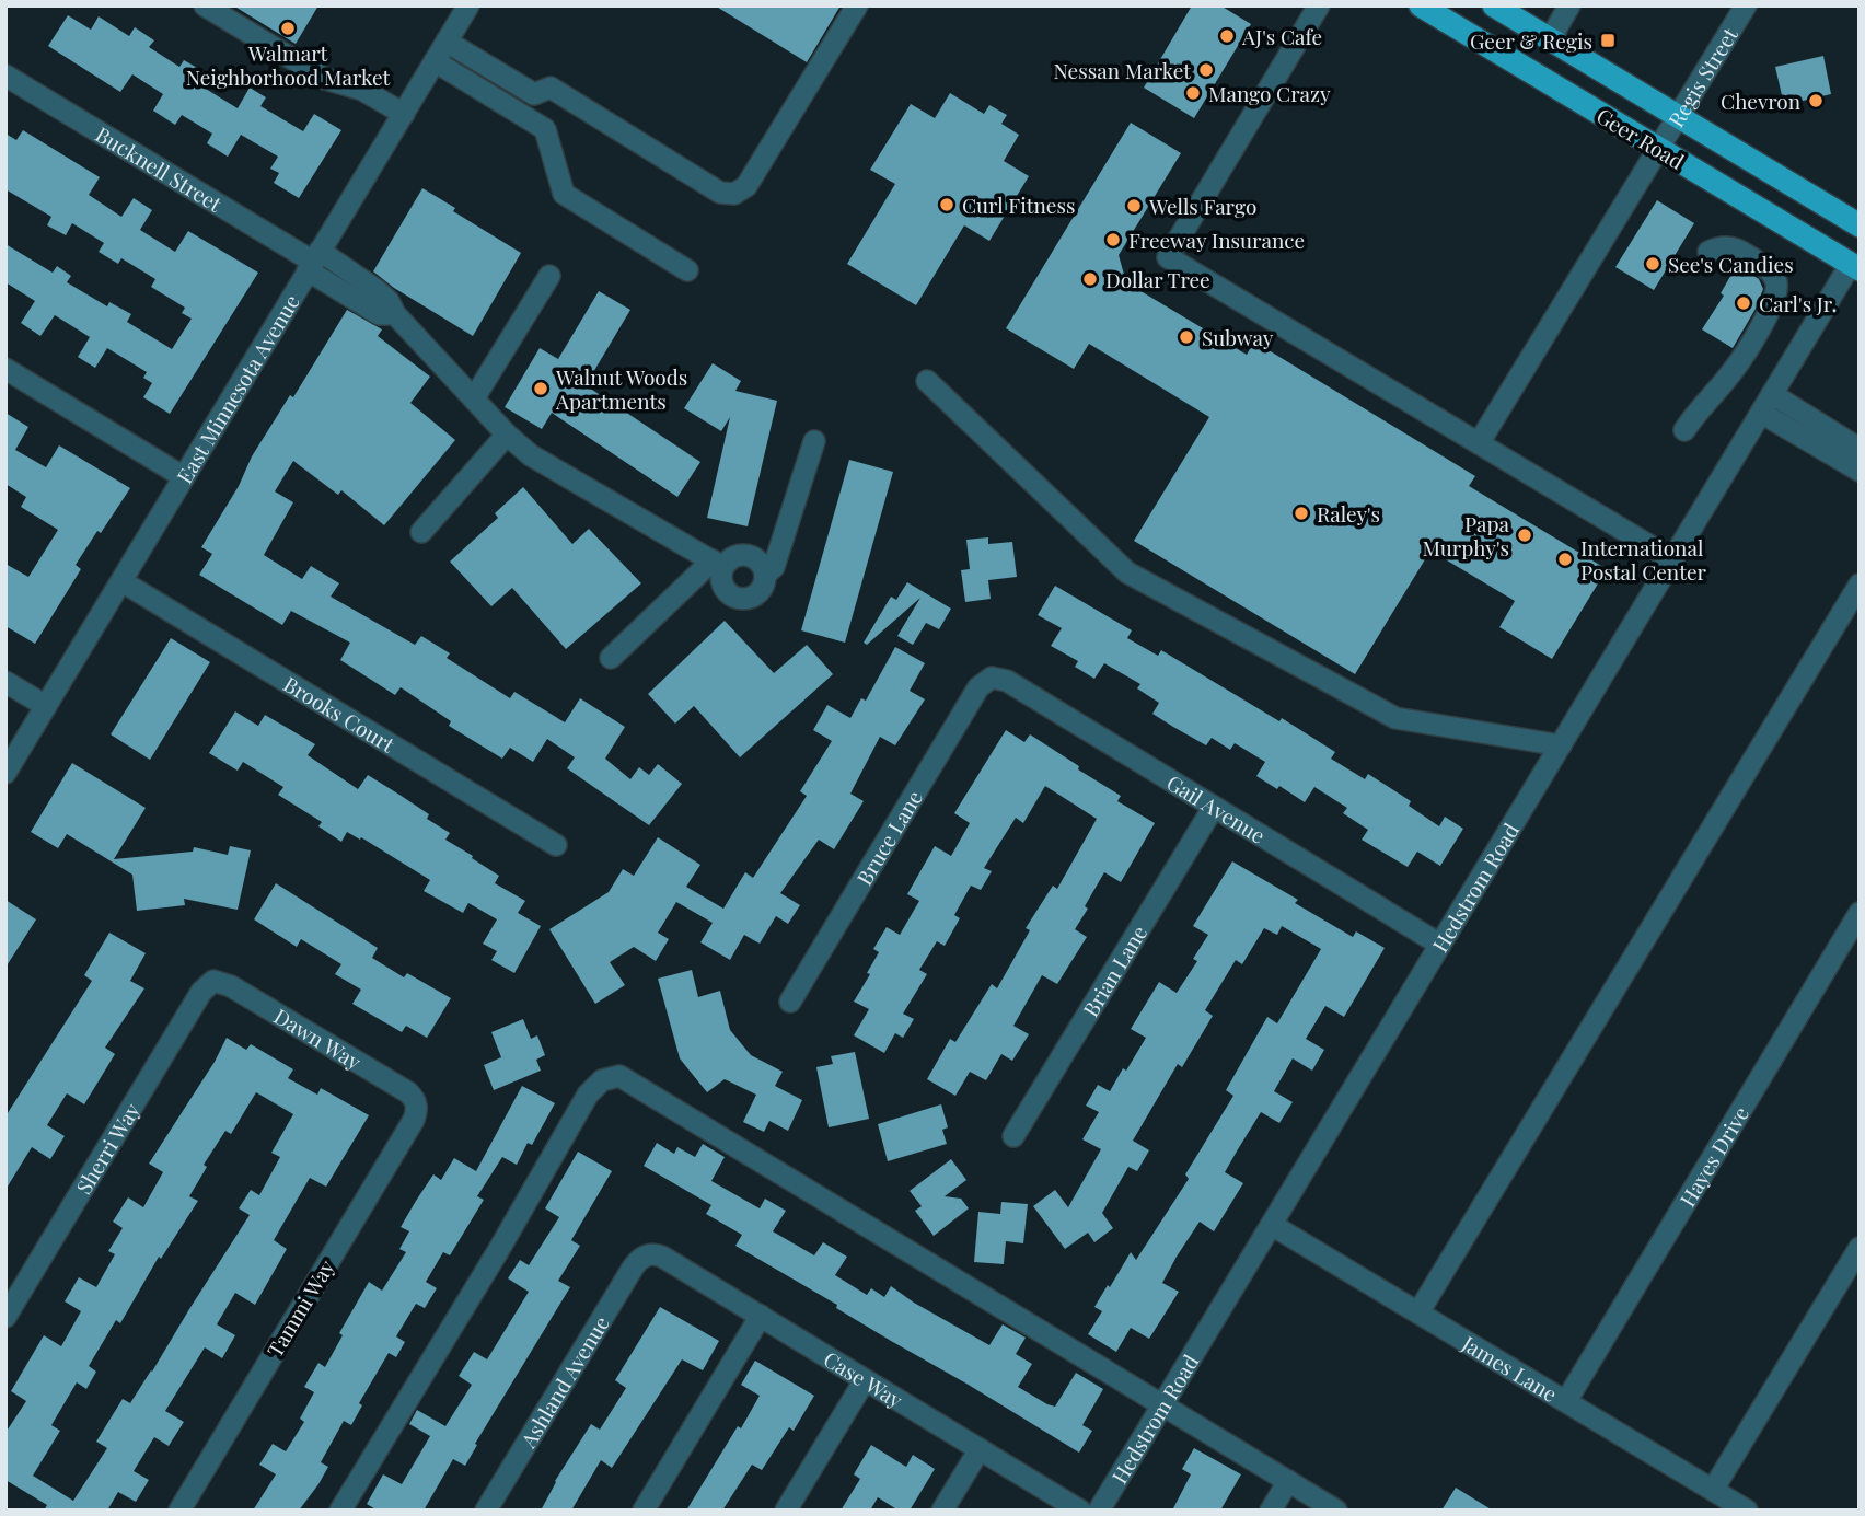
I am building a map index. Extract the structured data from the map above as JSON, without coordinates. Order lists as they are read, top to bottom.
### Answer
{
  "streets": {
    "main road": ["Geer Road"],
    "street": [
      "Regis Street",
      "Bucknell Street",
      "East Minnesota Avenue",
      "Brooks Court",
      "Gail Avenue",
      "Bruce Lane",
      "Hedstrom Road",
      "Brian Lane",
      "Dawn Way",
      "Sherri Way",
      "Hayes Drive",
      "Tammi Way",
      "James Lane",
      "Case Way",
      "Ashland Avenue"
    ]
  },
  "crossings": [
    ["Regis Street", "Geer Road"],
    ["Geer Road", "Hedstrom Road"],
    ["Bucknell Street", "East Minnesota Avenue"],
    ["East Minnesota Avenue", "Brooks Court"],
    ["Gail Avenue", "Bruce Lane"],
    ["Gail Avenue", "Hedstrom Road"],
    ["Gail Avenue", "Brian Lane"],
    ["Hedstrom Road", "James Lane"],
    ["Dawn Way", "Sherri Way"],
    ["Dawn Way", "Tammi Way"],
    ["Hayes Drive", "James Lane"],
    ["Case Way", "Ashland Avenue"]
  ],
  "places": {
    "other": [
      "Walmart Neighborhood Market",
      "AJ's Cafe",
      "Nessan Market",
      "Mango Crazy",
      "Chevron",
      "Curl Fitness",
      "Wells Fargo",
      "Freeway Insurance",
      "See's Candies",
      "Dollar Tree",
      "Carl's Jr.",
      "Subway",
      "Walnut Woods Apartments",
      "Raley's",
      "Papa Murphy's",
      "International Postal Center"
    ],
    "transit": ["Geer & Regis"]
  }
}
